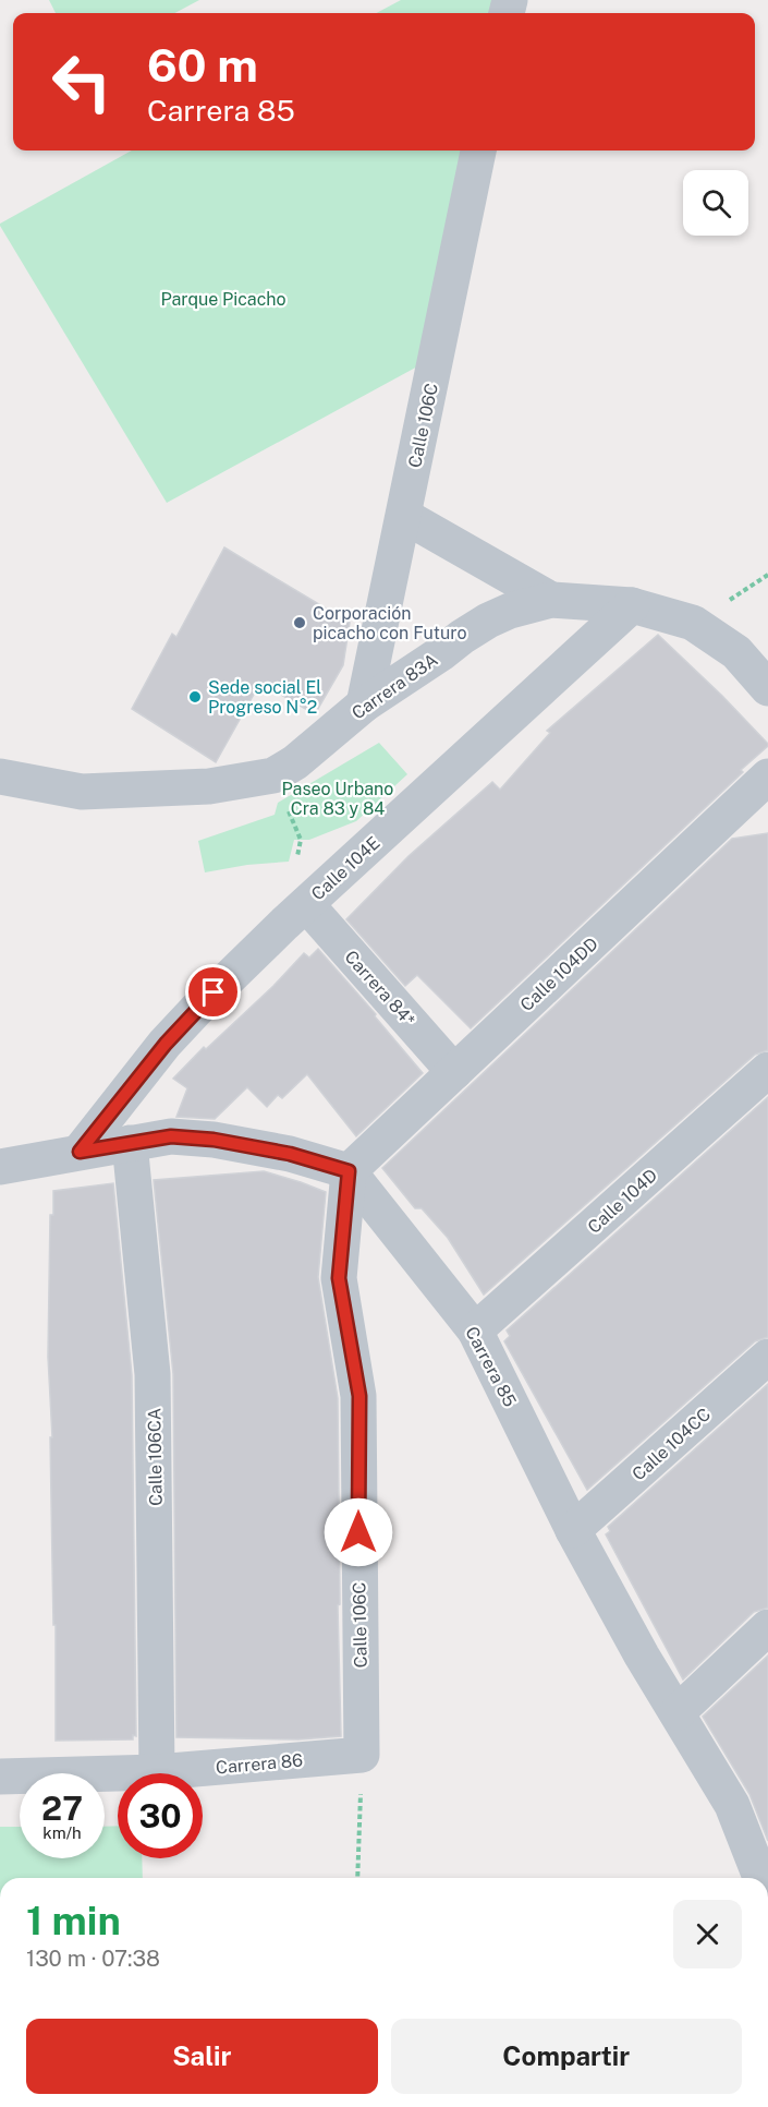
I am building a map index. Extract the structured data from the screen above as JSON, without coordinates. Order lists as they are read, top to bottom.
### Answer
{
  "streets": {
    "street": [
      "Calle 106C",
      "Carrera 83A",
      "Calle 104E",
      "Calle 104DD",
      "Carrera 84*",
      "Calle 104D",
      "Carrera 85",
      "Calle 104CC",
      "Calle 106CA",
      "Carrera 86"
    ]
  },
  "crossings": [
    ["Calle 106C", "Carrera 83A"],
    ["Calle 106C", "Calle 104DD"],
    ["Calle 106C", "Carrera 85"],
    ["Calle 106C", "Carrera 86"],
    ["Carrera 83A", "Calle 104E"],
    ["Calle 104E", "Carrera 84*"],
    ["Calle 104DD", "Carrera 84*"],
    ["Calle 104DD", "Carrera 85"],
    ["Calle 104D", "Carrera 85"],
    ["Carrera 85", "Calle 104CC"],
    ["Calle 106CA", "Carrera 86"]
  ],
  "parks": ["Parque Picacho", "Paseo Urbano Cra 83 y 84"],
  "places": ["Corporación picacho con Futuro", "Sede social El Progreso N°2"],
  "page": {
    "turn": ["60 m", "Carrera 85"],
    "speed": "27 km/h",
    "limit": "30",
    "heading": ["1 min", "130 m · 07:38"],
    "buttons": ["Salir", "Compartir"]
  }
}
